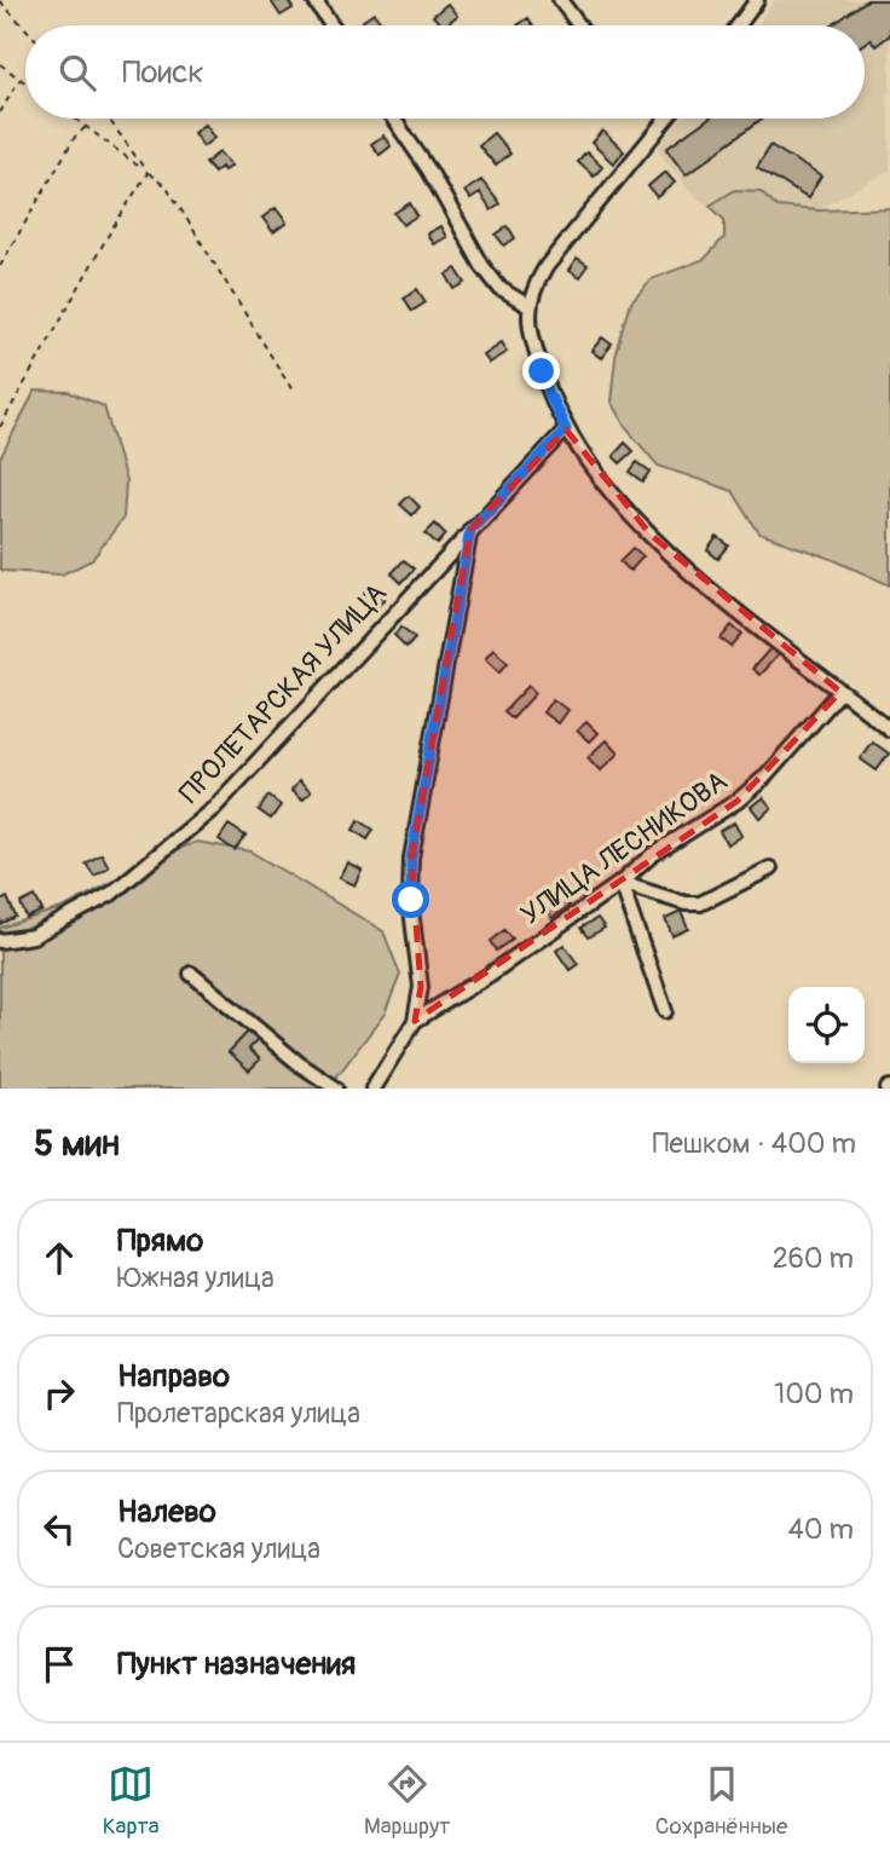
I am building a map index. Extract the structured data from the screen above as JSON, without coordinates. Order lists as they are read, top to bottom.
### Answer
{
  "streets": {
    "street": ["ПРОЛЕТАРСКАЯ УЛИЦА", "УЛИЦА ЛЕСНИКОВА"]
  },
  "page": {
    "search": "Поиск",
    "heading": ["5 мин", "Пешком · 400 m"],
    "list": [
      ["Прямо", "Южная улица", "260 m"],
      ["Направо", "Пролетарская улица", "100 m"],
      ["Налево", "Советская улица", "40 m"],
      "Пункт назначения"
    ],
    "nav": ["Карта", "Маршрут", "Сохранённые"]
  }
}
